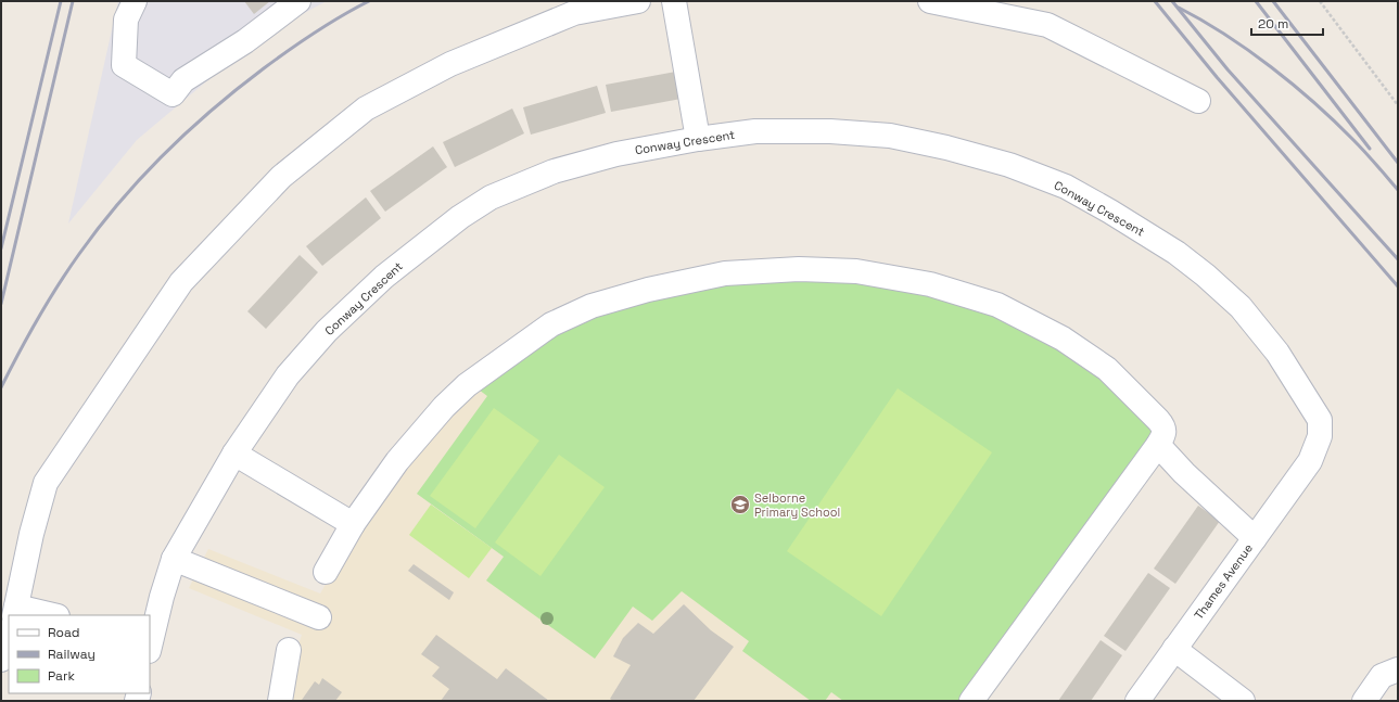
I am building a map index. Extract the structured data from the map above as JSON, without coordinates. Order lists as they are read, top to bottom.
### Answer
{
  "streets": {
    "street": ["Conway Crescent", "Thames Avenue"]
  },
  "crossings": [
    ["Conway Crescent", "Thames Avenue"]
  ],
  "places": {
    "school or university": ["Selborne Primary School"]
  },
  "legend": ["Road", "Railway", "Park"],
  "scale_bar": "20 m"
}
